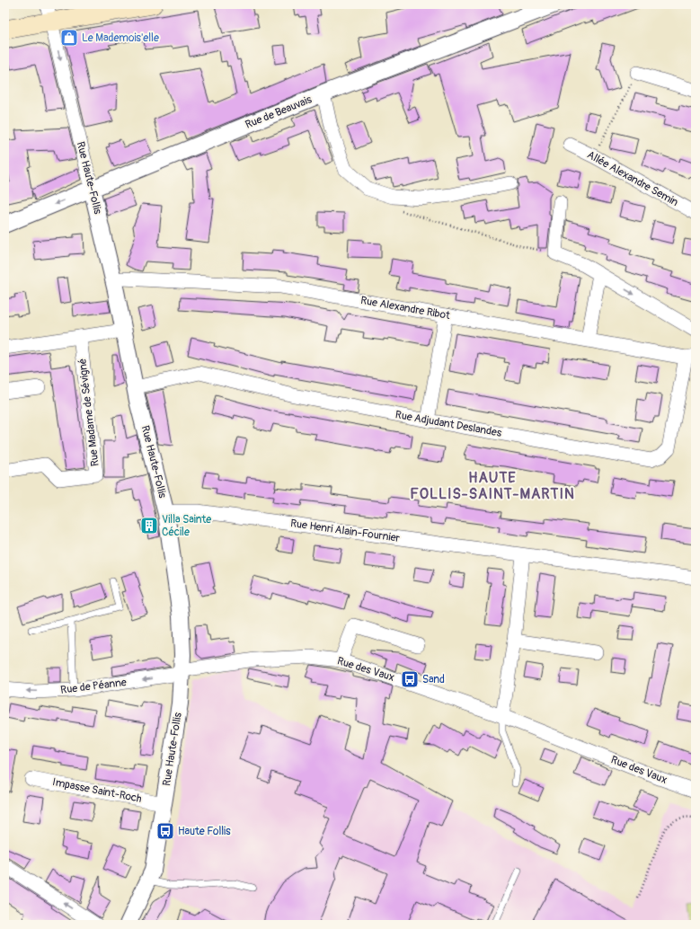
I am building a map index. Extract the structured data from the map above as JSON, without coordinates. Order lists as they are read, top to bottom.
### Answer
{
  "streets": {
    "street": [
      "Rue de Beauvais",
      "Rue Haute-Follis",
      "Allée Alexandre Semin",
      "Rue Alexandre Ribot",
      "Rue Madame de Sévigné",
      "Rue Adjudant Deslandes",
      "Rue Henri Alain-Fournier",
      "Rue des Vaux",
      "Rue de Péanne",
      "Impasse Saint-Roch"
    ]
  },
  "crossings": [
    ["Rue de Beauvais", "Rue Haute-Follis"],
    ["Rue Haute-Follis", "Rue Alexandre Ribot"],
    ["Rue Haute-Follis", "Rue Adjudant Deslandes"],
    ["Rue Haute-Follis", "Rue Henri Alain-Fournier"],
    ["Rue Haute-Follis", "Rue des Vaux"],
    ["Rue Haute-Follis", "Rue de Péanne"],
    ["Rue Haute-Follis", "Impasse Saint-Roch"],
    ["Rue Alexandre Ribot", "Rue Adjudant Deslandes"],
    ["Rue des Vaux", "Rue de Péanne"]
  ],
  "one_way": ["Rue de Péanne"],
  "districts": ["HAUTE FOLLIS-SAINT-MARTIN"],
  "places": {
    "shop": ["Le Mademois'elle"],
    "building": ["Villa Sainte Cécile"],
    "bus stop": ["Sand", "Haute Follis"]
  }
}
